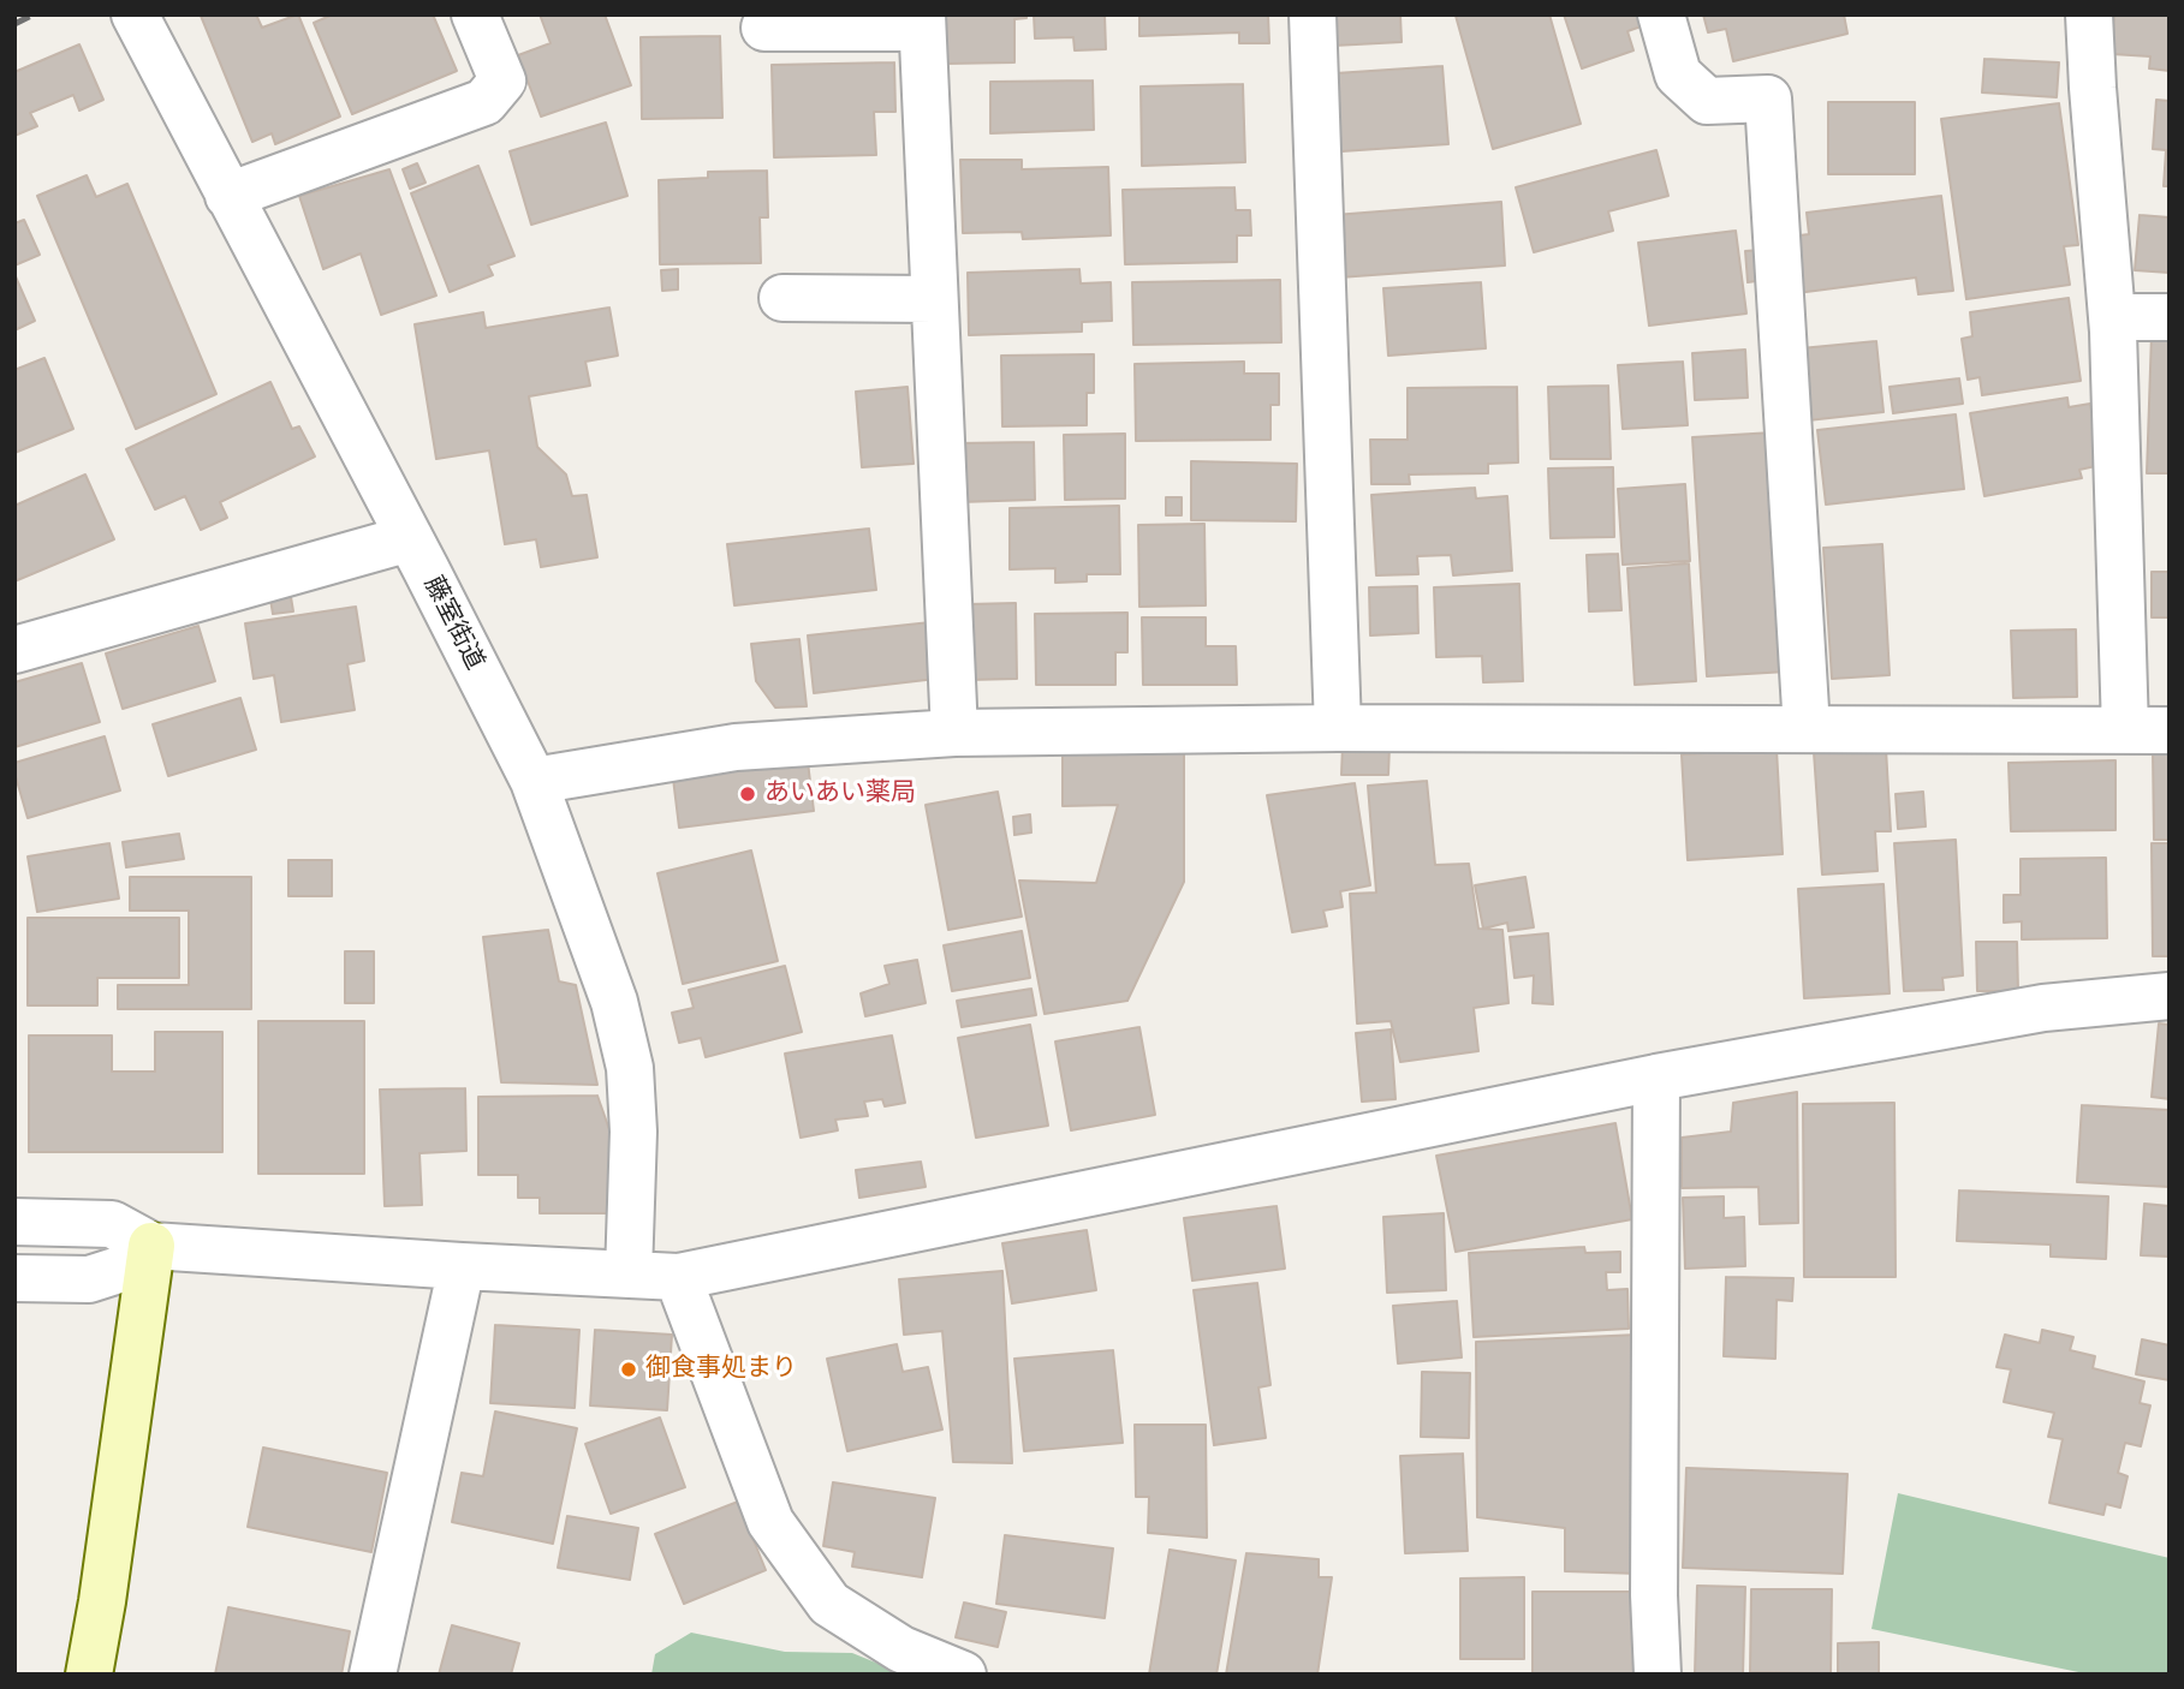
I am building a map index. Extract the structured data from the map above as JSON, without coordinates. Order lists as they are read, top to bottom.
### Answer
{
  "streets": {
    "street": ["藤室街道"]
  },
  "places": ["あいあい薬局", "御食事処まり"]
}
